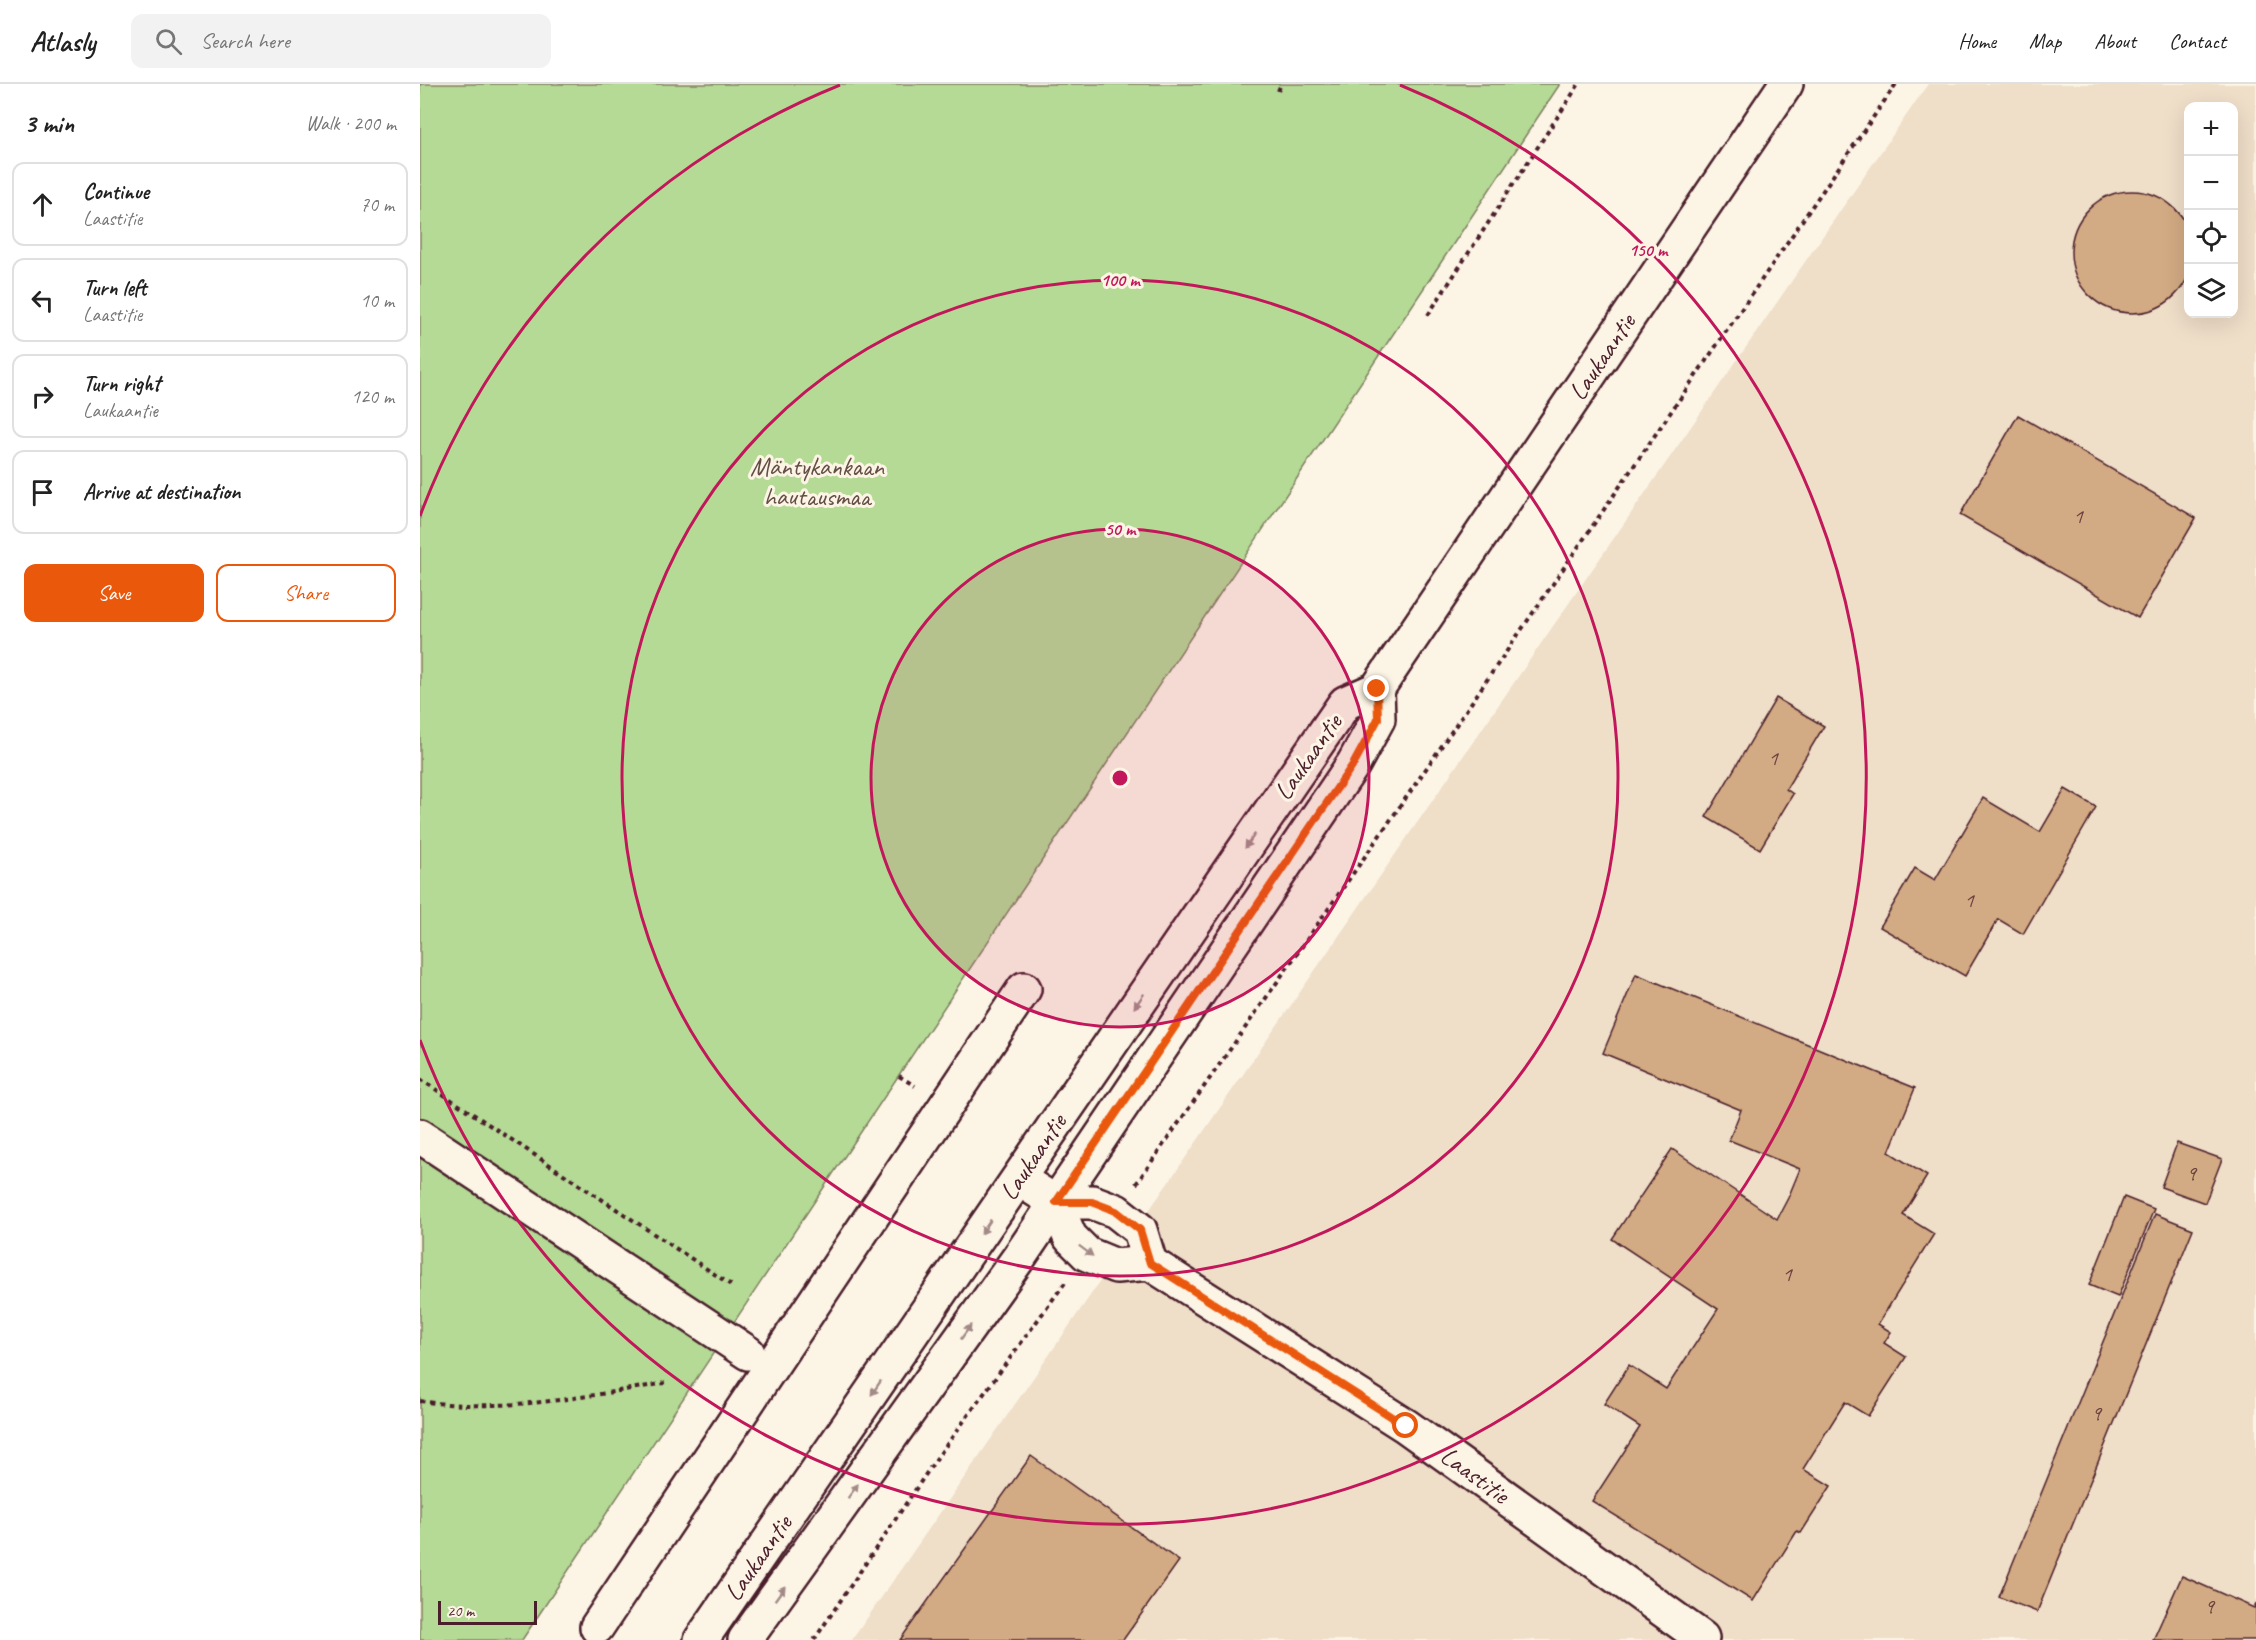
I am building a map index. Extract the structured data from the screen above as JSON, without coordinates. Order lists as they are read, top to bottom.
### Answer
{
  "streets": {
    "main road": ["Laukaantie", "Laastitie"]
  },
  "parks": ["Mäntykankaan hautausmaa"],
  "house_numbers": [
    "1",
    "1",
    "1",
    "9",
    "1",
    "9",
    "9"
  ],
  "scale_bar": "20 m",
  "page": {
    "header": "Atlasly",
    "search": "Search here",
    "nav": [
      "Home",
      "Map",
      "About",
      "Contact"
    ],
    "heading": ["3 min", "Walk · 200 m"],
    "map_buttons": ["+", "−"],
    "list": [
      ["Continue", "Laastitie", "70 m"],
      ["Turn left", "Laastitie", "10 m"],
      ["Turn right", "Laukaantie", "120 m"],
      "Arrive at destination"
    ],
    "buttons": ["Save", "Share"],
    "scale": "20 m"
  },
  "rings": ["150 m", "100 m", "50 m"]
}
